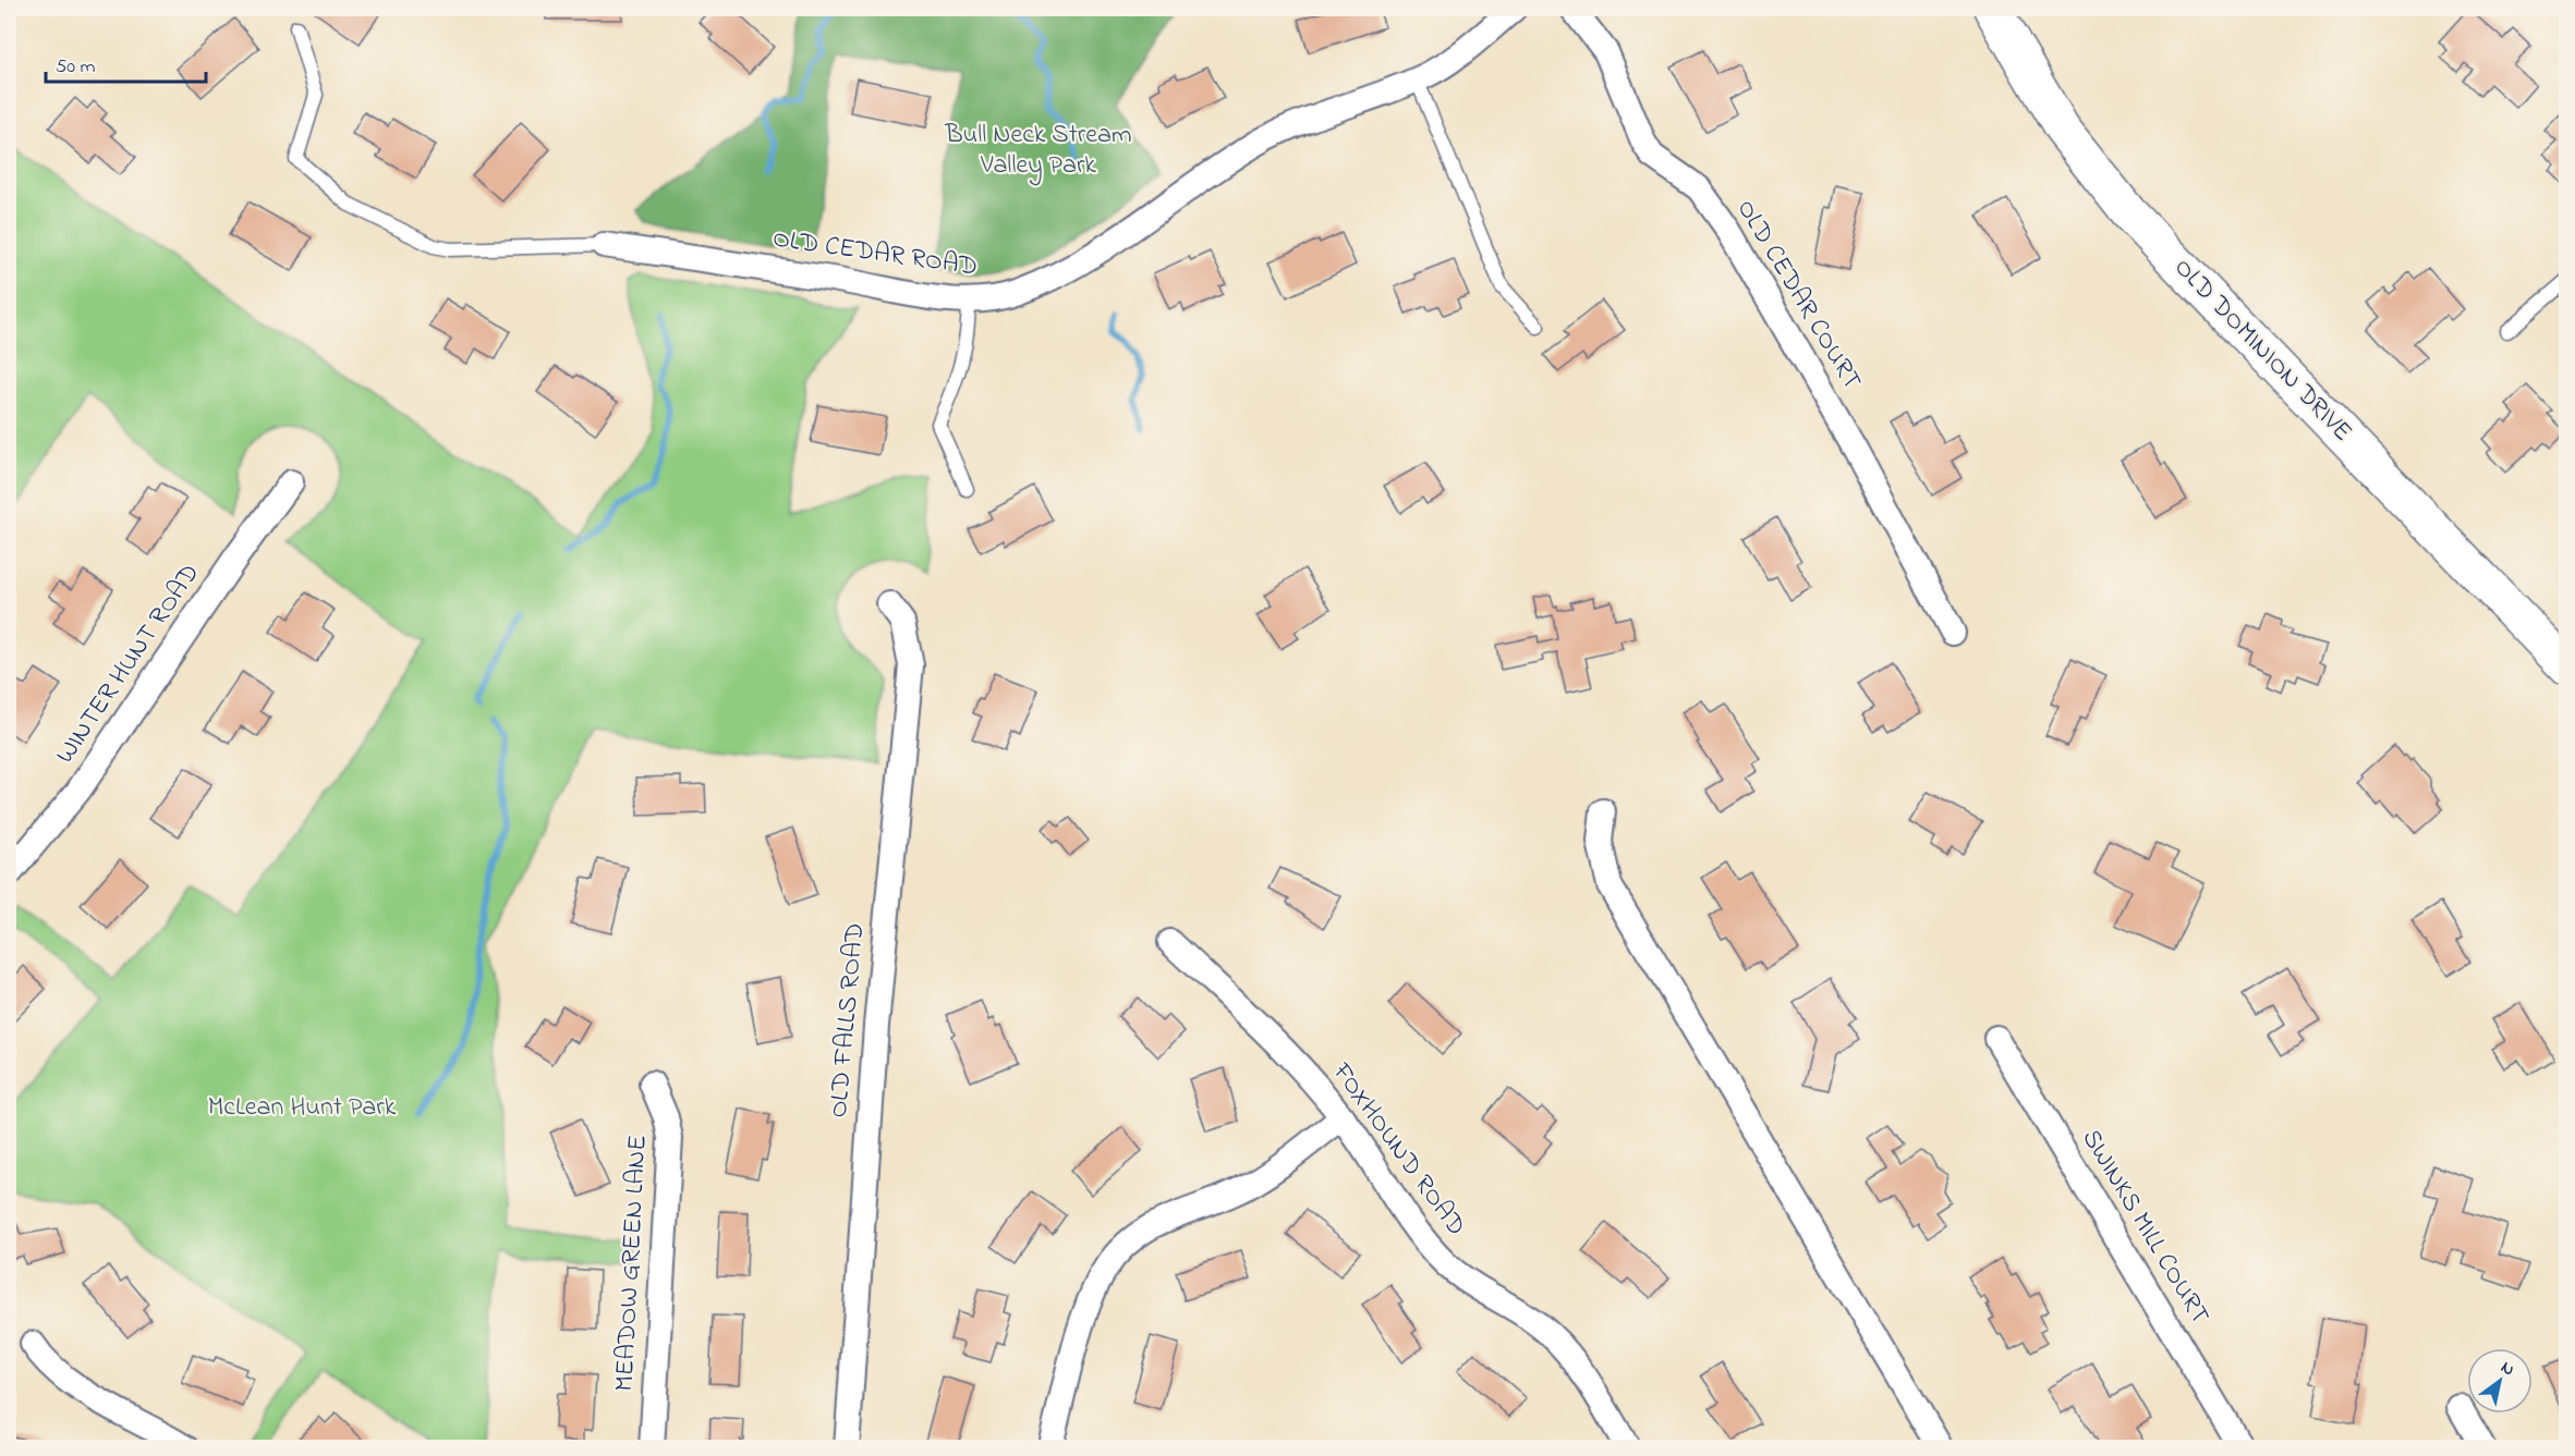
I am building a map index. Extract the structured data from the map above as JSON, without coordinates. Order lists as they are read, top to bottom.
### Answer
{
  "streets": {
    "main road": ["OLD DOMINION DRIVE"],
    "street": [
      "OLD CEDAR ROAD",
      "OLD CEDAR COURT",
      "WINTER HUNT ROAD",
      "OLD FALLS ROAD",
      "FOXHOUND ROAD",
      "SWINKS MILL COURT",
      "MEADOW GREEN LANE"
    ]
  },
  "parks": ["Bull Neck Stream Valley Park", "McLean Hunt Park"],
  "scale_bar": "50 m",
  "north": "top right"
}
